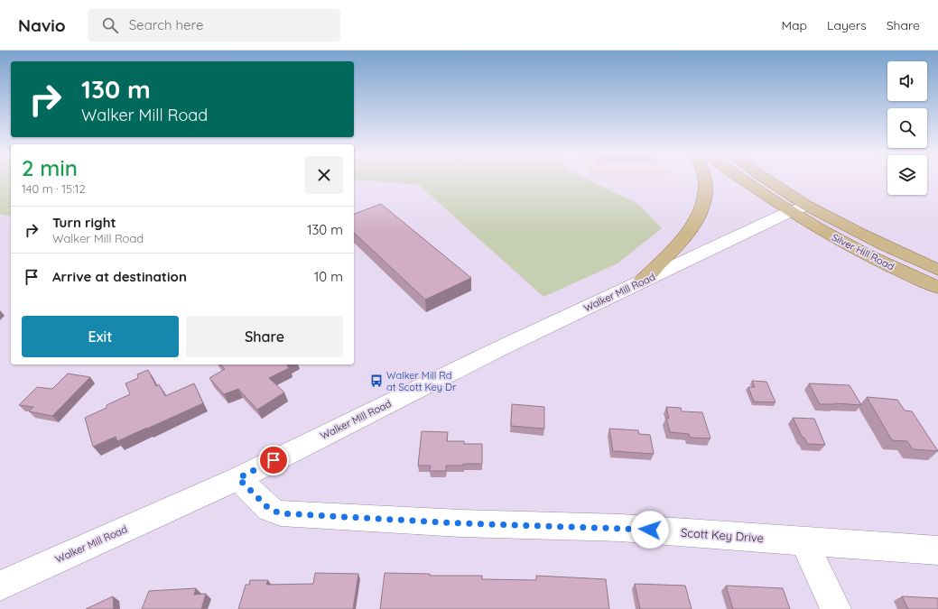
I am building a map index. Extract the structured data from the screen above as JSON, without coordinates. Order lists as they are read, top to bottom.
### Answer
{
  "streets": {
    "main road": ["Silver Hill Road"],
    "street": ["Walker Mill Road", "Scott Key Drive"]
  },
  "crossings": [
    ["Silver Hill Road", "Walker Mill Road"],
    ["Walker Mill Road", "Scott Key Drive"]
  ],
  "places": {
    "bus stop": ["Walker Mill Rd at Scott Key Dr"]
  },
  "page": {
    "header": "Navio",
    "search": "Search here",
    "nav": ["Map", "Layers", "Share"],
    "turn": ["130 m", "Walker Mill Road"],
    "heading": ["2 min", "140 m · 15:12"],
    "list": [
      {
        "name": "Turn right",
        "note": "Walker Mill Road",
        "value": "130 m"
      },
      {
        "name": "Arrive at destination",
        "value": "10 m"
      }
    ],
    "buttons": ["Exit", "Share"]
  }
}
